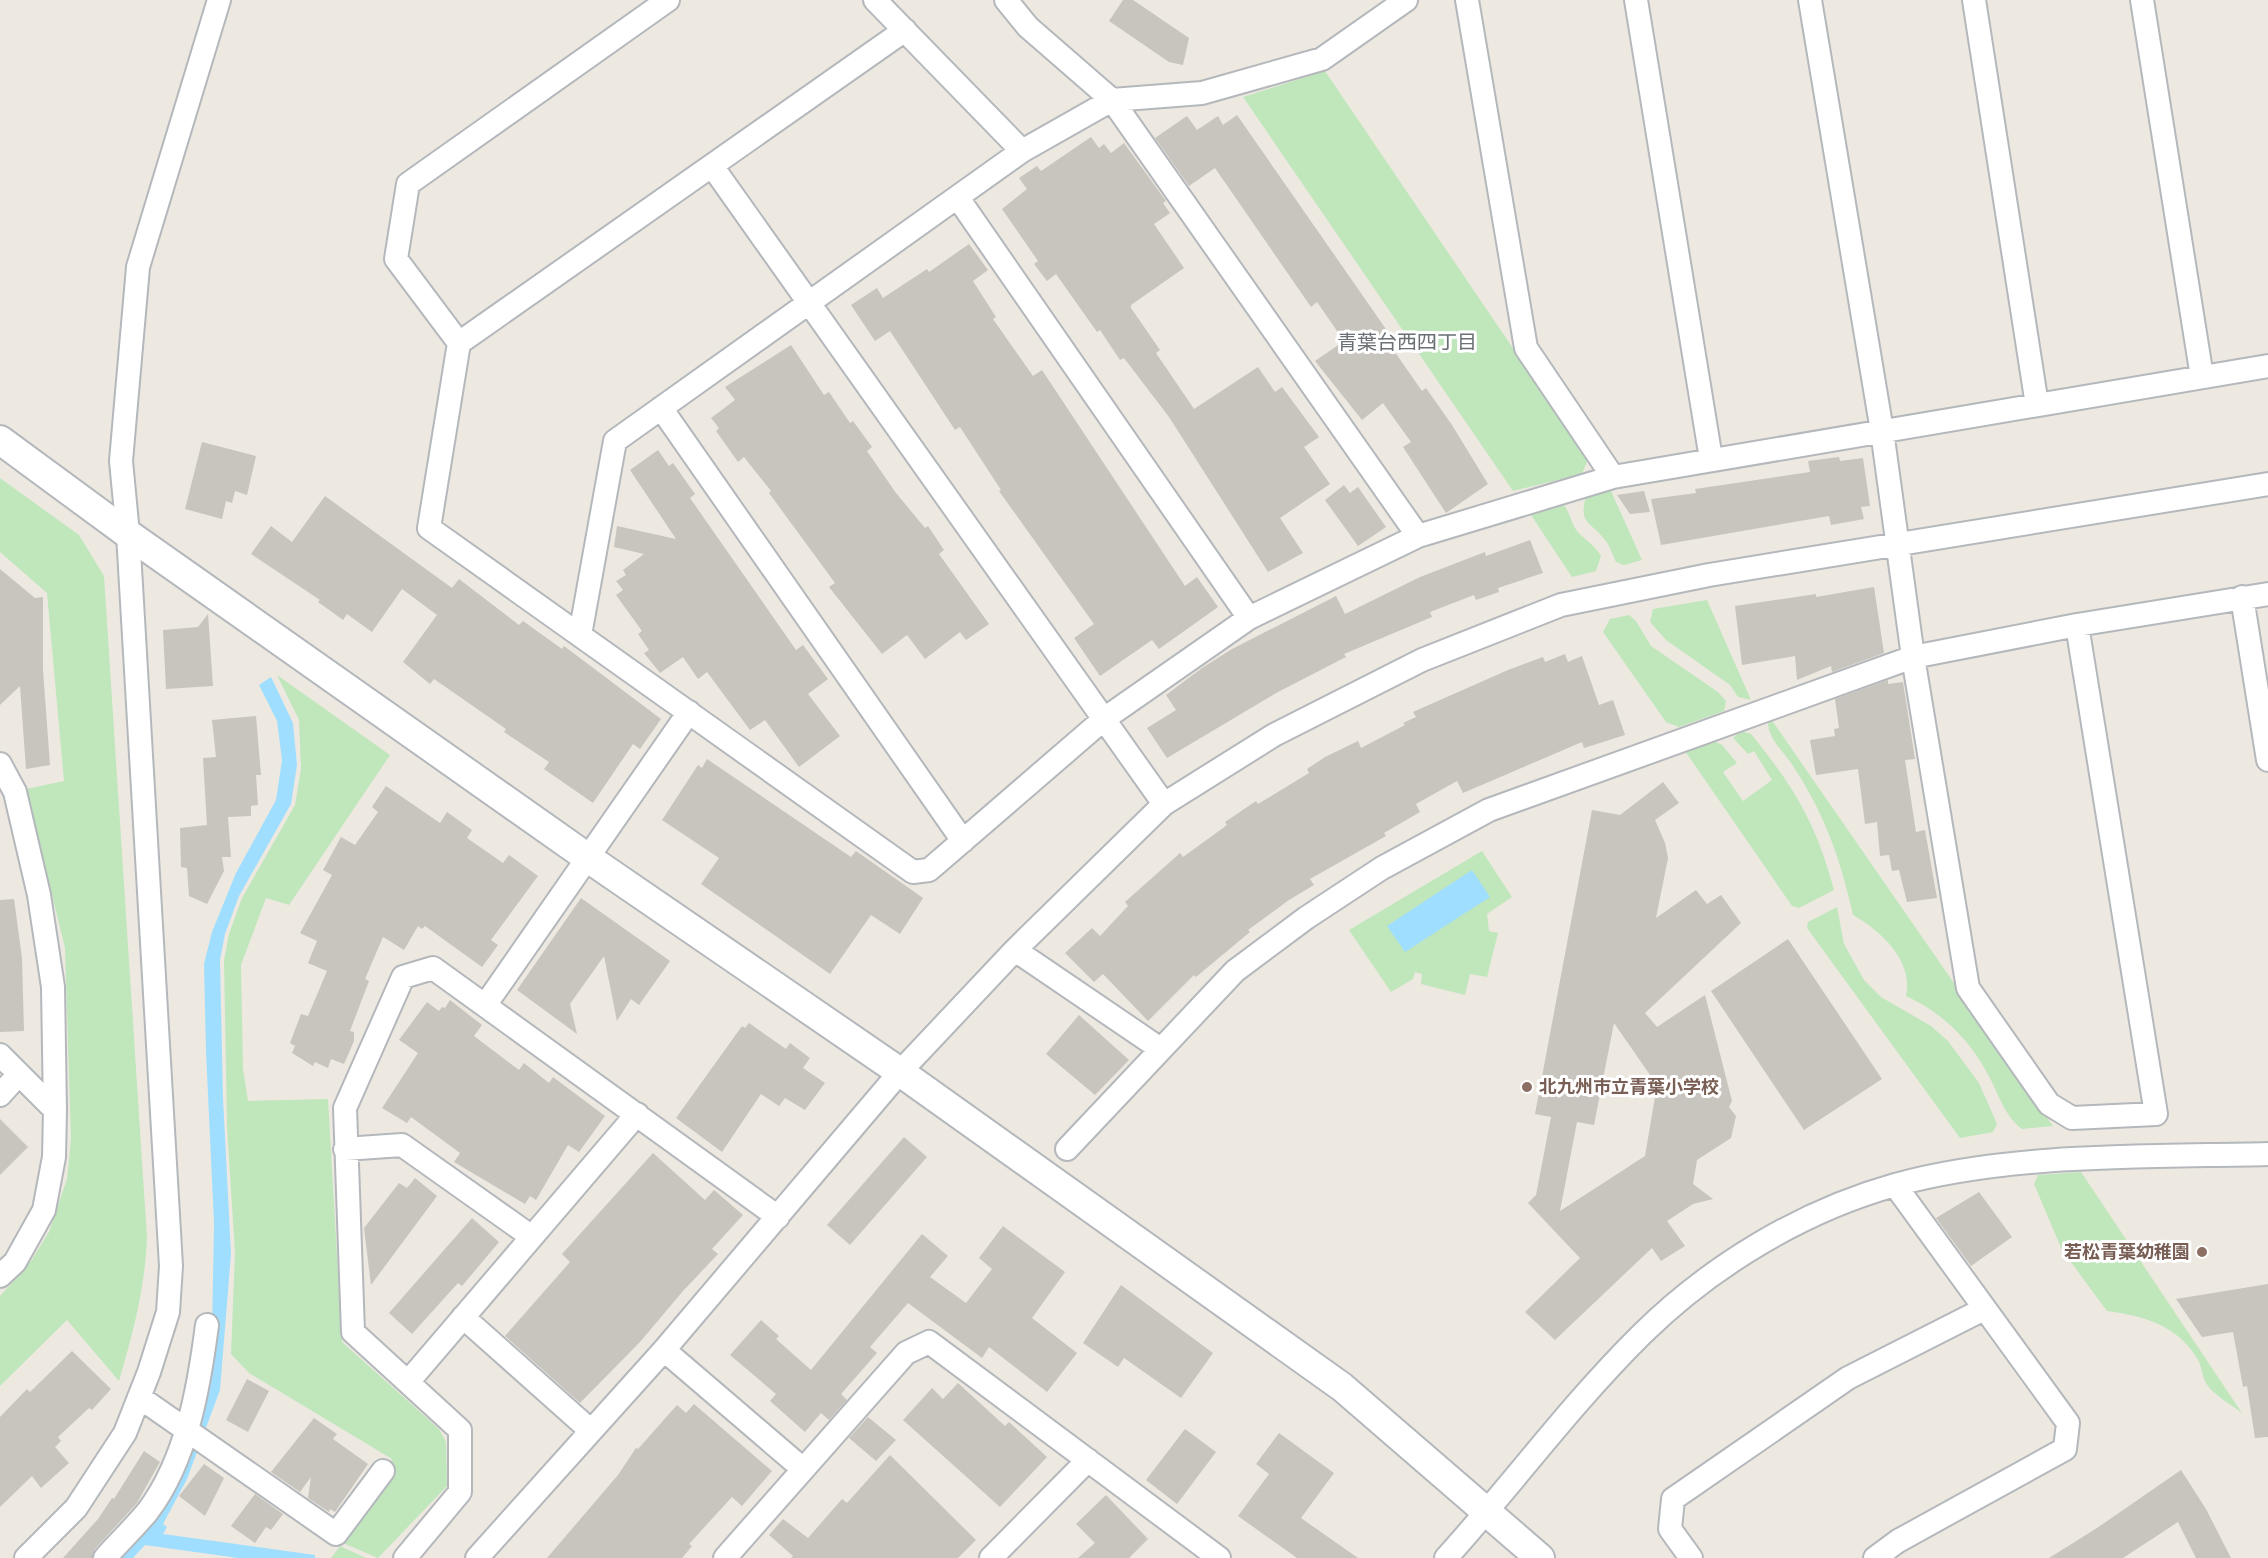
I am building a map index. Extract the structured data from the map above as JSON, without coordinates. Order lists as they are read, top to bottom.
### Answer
{
  "districts": ["青葉台西四丁目"],
  "places": ["北九州市立青葉小学校", "若松青葉幼稚園"]
}
